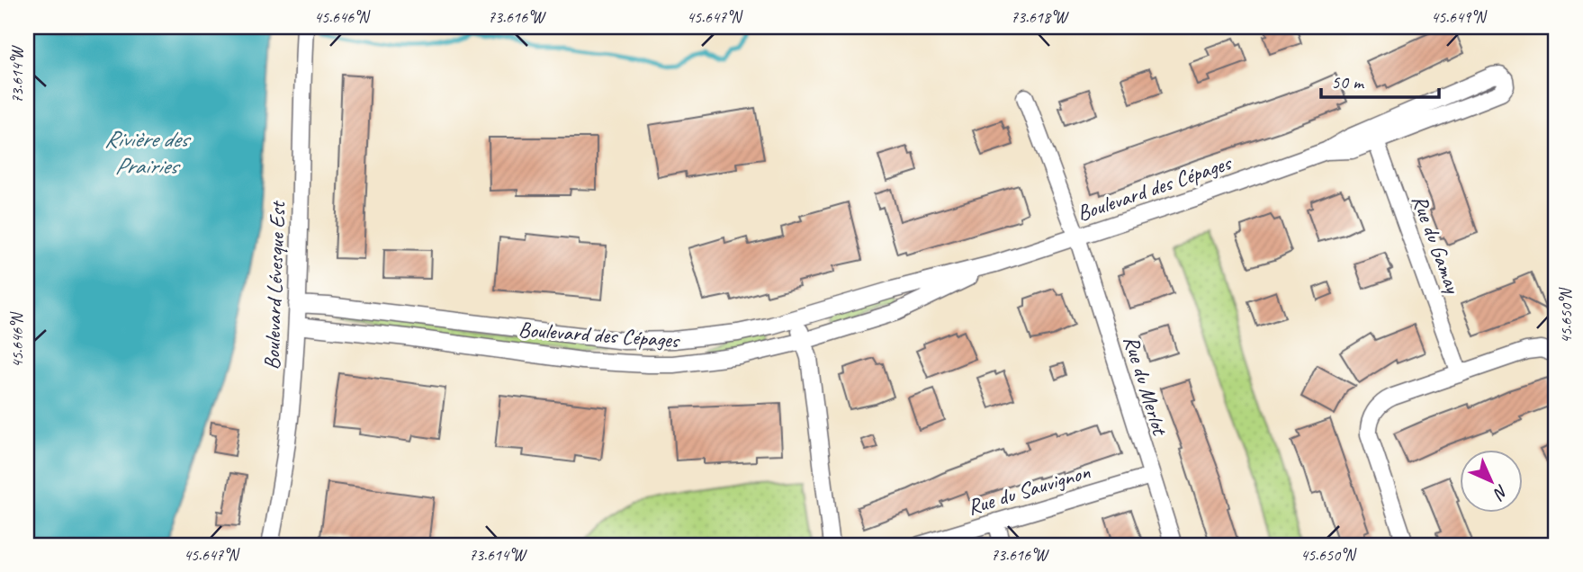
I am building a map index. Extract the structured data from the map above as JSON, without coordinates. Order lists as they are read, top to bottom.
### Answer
{
  "streets": {
    "street": [
      "Boulevard des Cépages",
      "Rue du Gamay",
      "Boulevard Lévesque Est",
      "Rue du Merlot",
      "Rue du Sauvignon"
    ]
  },
  "crossings": [
    ["Boulevard des Cépages", "Rue du Gamay"],
    ["Boulevard des Cépages", "Boulevard Lévesque Est"],
    ["Boulevard des Cépages", "Rue du Merlot"],
    ["Rue du Merlot", "Rue du Sauvignon"]
  ],
  "water": ["Rivière des Prairies"],
  "scale_bar": "50 m",
  "north": "bottom right",
  "coordinates": [
    "45.646°N",
    "73.616°W",
    "45.647°N",
    "73.618°W",
    "45.649°N",
    "73.614°W",
    "45.650°N"
  ]
}
